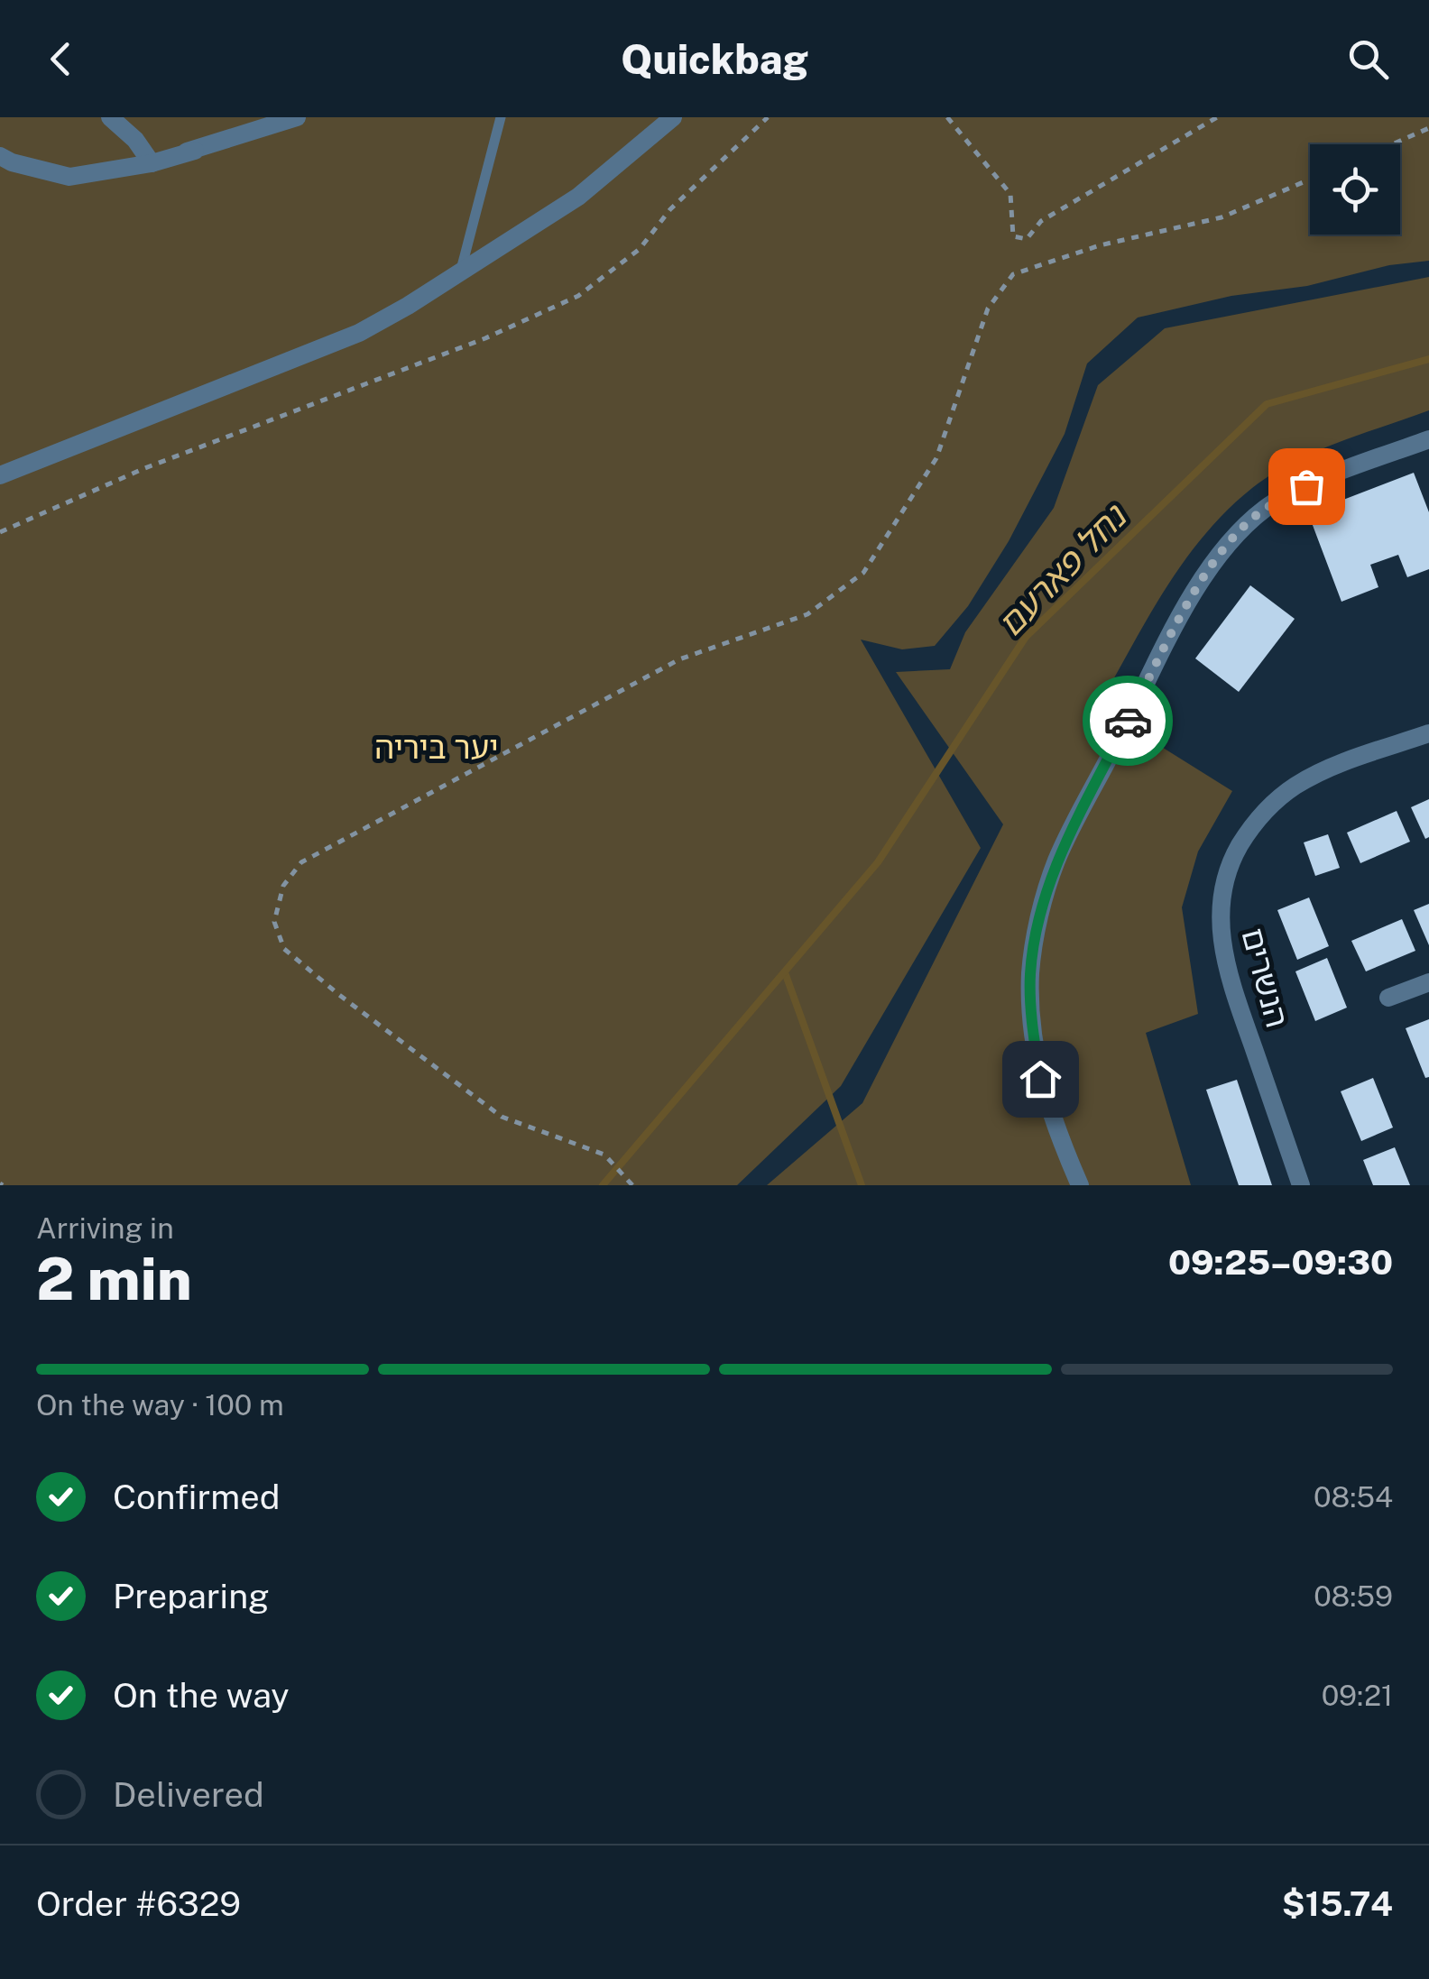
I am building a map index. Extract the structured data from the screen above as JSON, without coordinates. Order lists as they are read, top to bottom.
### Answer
{
  "streets": {
    "street": ["הנשרים"]
  },
  "water": ["נחל פארעם"],
  "parks": ["יער ביריה"],
  "page": {
    "header": "Quickbag",
    "heading": ["2 min", "Arriving in", "09:25–09:30"],
    "panel": ["Order #6329", "$15.74"],
    "bar": "On the way · 100 m",
    "list": [
      ["Confirmed", "08:54"],
      ["Preparing", "08:59"],
      ["On the way", "09:21"],
      "Delivered"
    ]
  }
}
